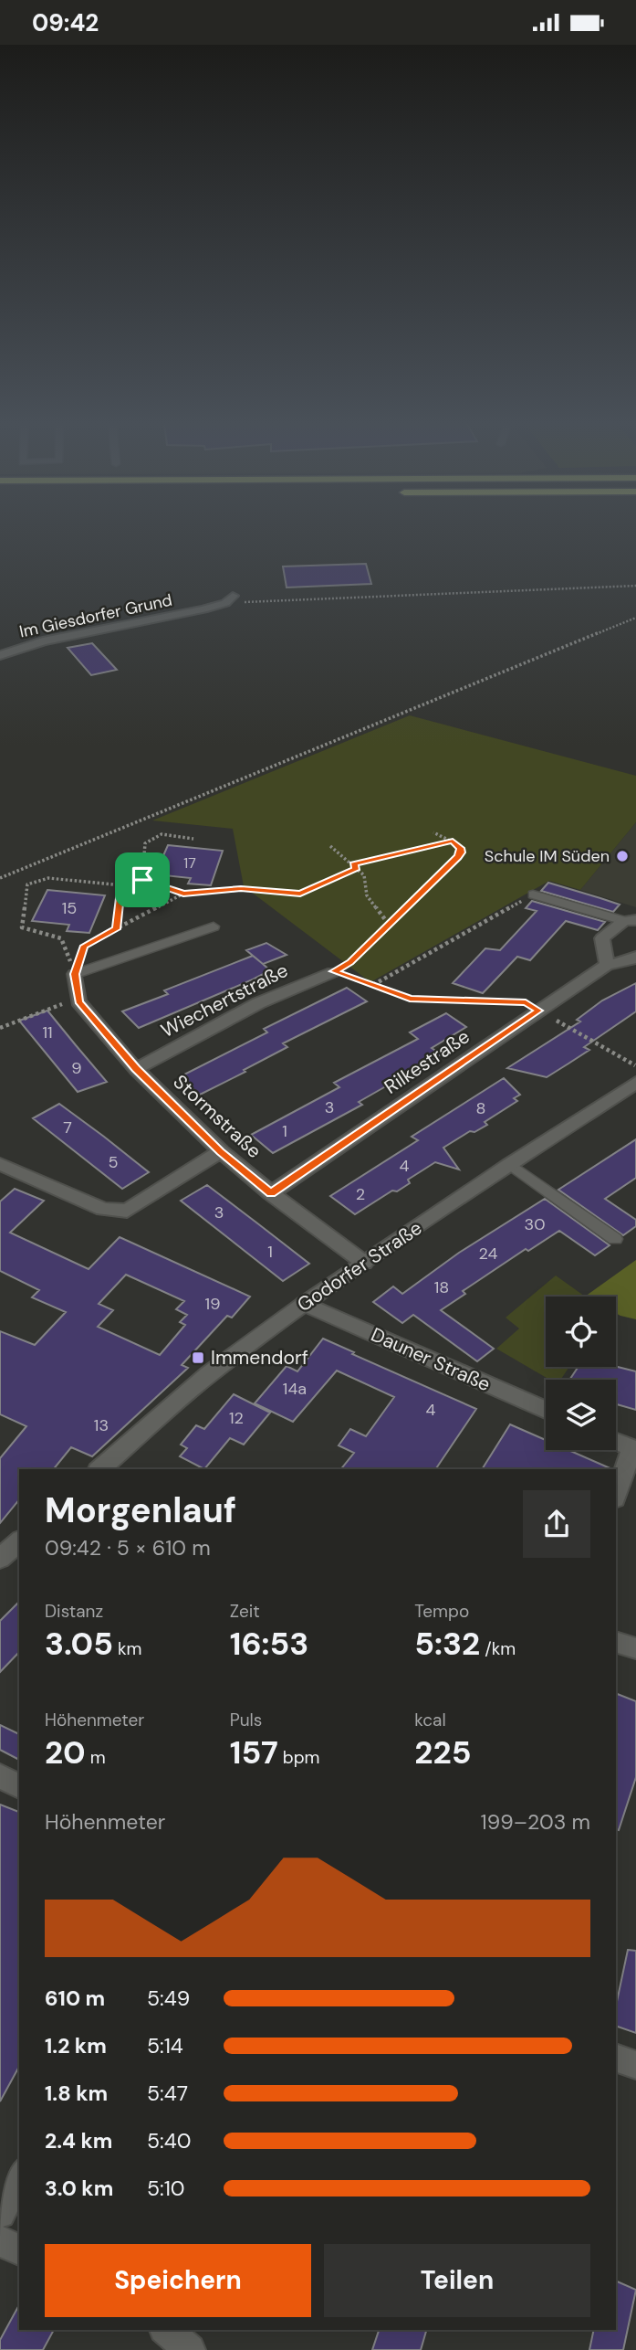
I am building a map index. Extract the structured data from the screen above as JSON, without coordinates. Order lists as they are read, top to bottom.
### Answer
{
  "streets": {
    "street": [
      "Im Giesdorfer Grund",
      "Wiechertstraße",
      "Rilkestraße",
      "Stormstraße",
      "Godorfer Straße",
      "Dauner Straße"
    ]
  },
  "crossings": [
    ["Wiechertstraße", "Stormstraße"],
    ["Rilkestraße", "Stormstraße"],
    ["Stormstraße", "Godorfer Straße"],
    ["Godorfer Straße", "Dauner Straße"]
  ],
  "places": {
    "other": ["Schule IM Süden"],
    "transit": ["Immendorf"]
  },
  "house_numbers": [
    "17",
    "15",
    "11",
    "9",
    "3",
    "8",
    "7",
    "1",
    "5",
    "4",
    "2",
    "3",
    "30",
    "1",
    "24",
    "18",
    "19",
    "14a",
    "4",
    "12",
    "13"
  ],
  "page": {
    "status": "09:42",
    "heading": ["Morgenlauf", "09:42 · 5 × 610 m"],
    "stats": [
      ["Distanz", "3.05 km"],
      ["Zeit", "16:53"],
      ["Tempo", "5:32 /km"],
      ["Höhenmeter", "20 m"],
      ["Puls", "157 bpm"],
      ["kcal", "225"]
    ],
    "chart": ["Höhenmeter", "199–203 m"],
    "list": [
      {
        "name": "610 m",
        "note": "5:49"
      },
      {
        "name": "1.2 km",
        "note": "5:14"
      },
      {
        "name": "1.8 km",
        "note": "5:47"
      },
      {
        "name": "2.4 km",
        "note": "5:40"
      },
      {
        "name": "3.0 km",
        "note": "5:10"
      }
    ],
    "buttons": ["Speichern", "Teilen"]
  }
}
